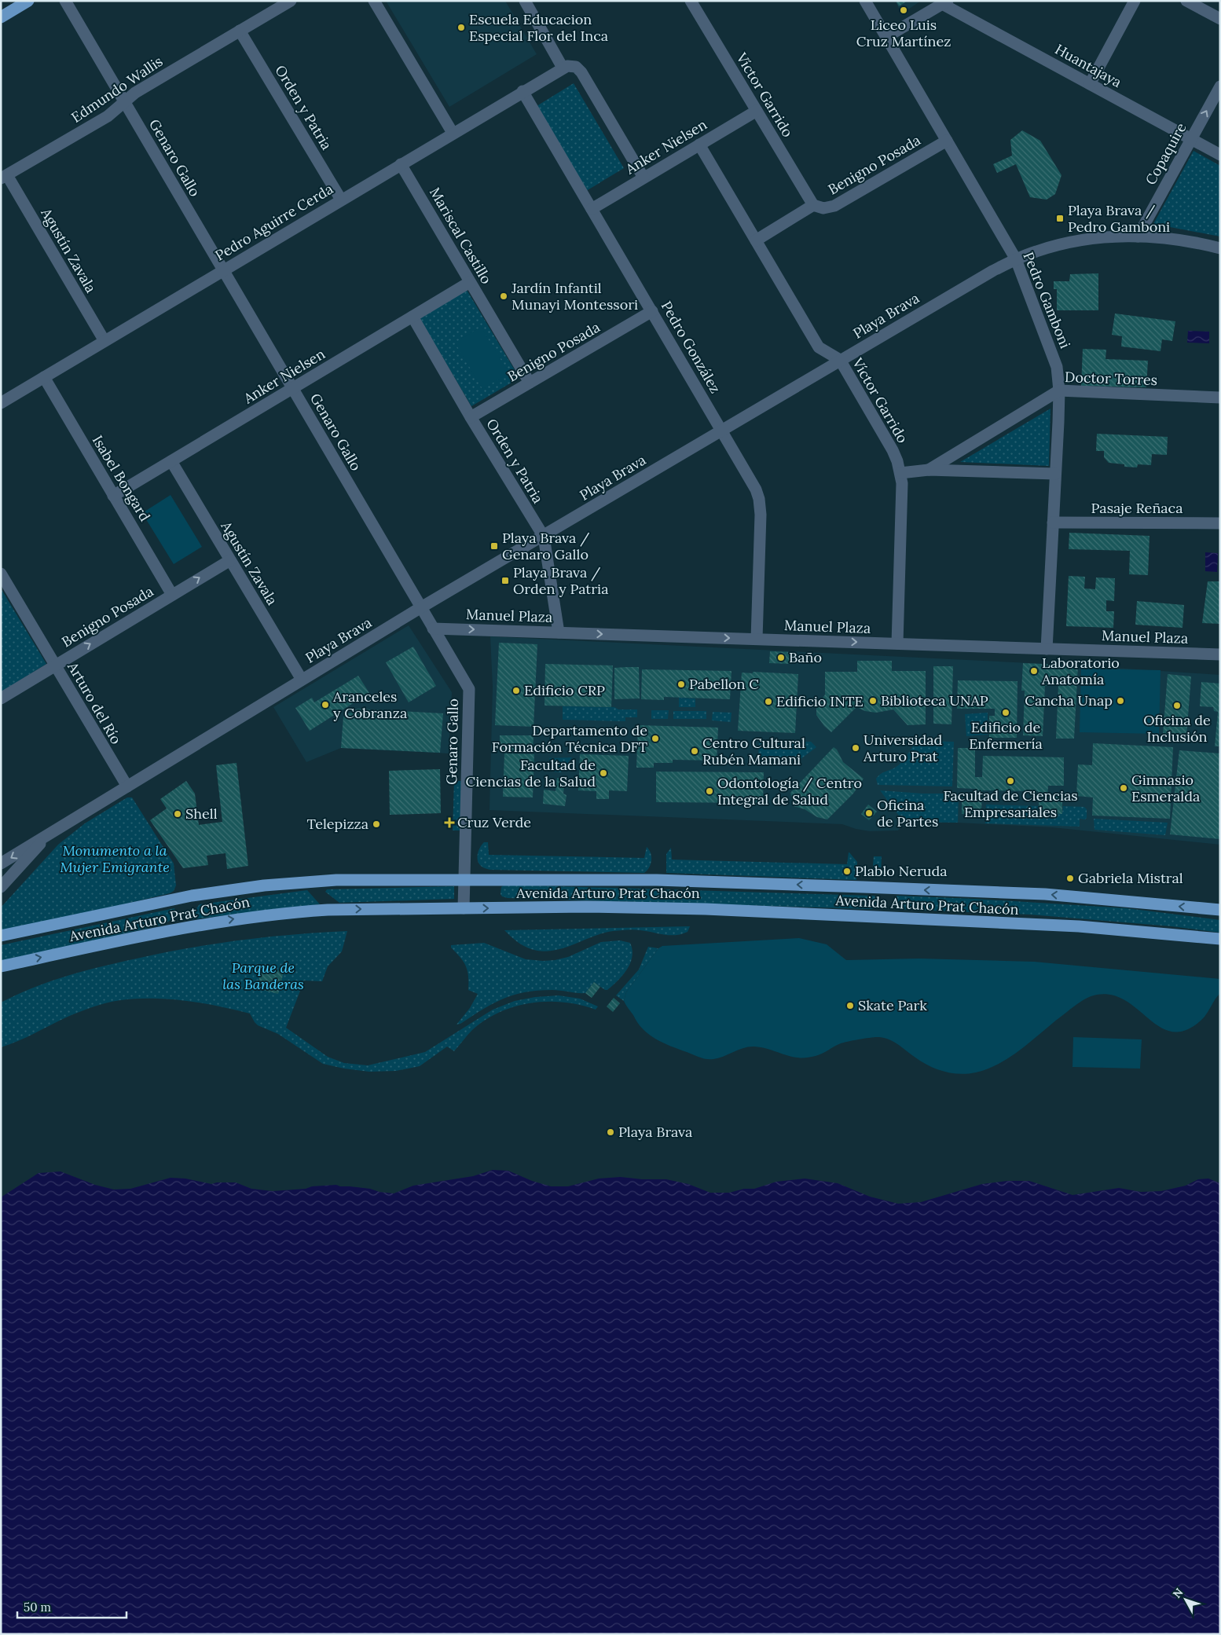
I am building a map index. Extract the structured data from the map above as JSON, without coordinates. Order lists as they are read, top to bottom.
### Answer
{
  "streets": {
    "main road": ["Avenida Arturo Prat Chacón"],
    "street": [
      "Huantajaya",
      "Edmundo Wallis",
      "Víctor Garrido",
      "Orden y Patria",
      "Anker Nielsen",
      "Copaquire",
      "Genaro Gallo",
      "Benigno Posada",
      "Pedro Aguirre Cerda",
      "Mariscal Castillo",
      "Agustín Zavala",
      "Pedro Gamboni",
      "Playa Brava",
      "Pedro González",
      "Doctor Torres",
      "Isabel Bongard",
      "Pasaje Reñaca",
      "Manuel Plaza",
      "Arturo del Río"
    ]
  },
  "crossings": [
    ["Huantajaya", "Copaquire"],
    ["Edmundo Wallis", "Orden y Patria"],
    ["Edmundo Wallis", "Genaro Gallo"],
    ["Edmundo Wallis", "Agustín Zavala"],
    ["Víctor Garrido", "Anker Nielsen"],
    ["Víctor Garrido", "Benigno Posada"],
    ["Víctor Garrido", "Playa Brava"],
    ["Víctor Garrido", "Manuel Plaza"],
    ["Orden y Patria", "Anker Nielsen"],
    ["Orden y Patria", "Benigno Posada"],
    ["Orden y Patria", "Pedro Aguirre Cerda"],
    ["Orden y Patria", "Playa Brava"],
    ["Orden y Patria", "Manuel Plaza"],
    ["Anker Nielsen", "Genaro Gallo"],
    ["Anker Nielsen", "Mariscal Castillo"],
    ["Anker Nielsen", "Agustín Zavala"],
    ["Anker Nielsen", "Pedro González"],
    ["Anker Nielsen", "Isabel Bongard"],
    ["Copaquire", "Playa Brava"],
    ["Genaro Gallo", "Pedro Aguirre Cerda"],
    ["Genaro Gallo", "Playa Brava"],
    ["Genaro Gallo", "Manuel Plaza"],
    ["Genaro Gallo", "Avenida Arturo Prat Chacón"],
    ["Benigno Posada", "Mariscal Castillo"],
    ["Benigno Posada", "Agustín Zavala"],
    ["Benigno Posada", "Pedro Gamboni"],
    ["Benigno Posada", "Pedro González"],
    ["Benigno Posada", "Isabel Bongard"],
    ["Benigno Posada", "Arturo del Río"],
    ["Pedro Aguirre Cerda", "Mariscal Castillo"],
    ["Pedro Aguirre Cerda", "Agustín Zavala"],
    ["Pedro Aguirre Cerda", "Pedro González"],
    ["Pedro Aguirre Cerda", "Isabel Bongard"],
    ["Agustín Zavala", "Playa Brava"],
    ["Pedro Gamboni", "Playa Brava"],
    ["Pedro Gamboni", "Doctor Torres"],
    ["Pedro Gamboni", "Pasaje Reñaca"],
    ["Pedro Gamboni", "Manuel Plaza"],
    ["Playa Brava", "Pedro González"],
    ["Playa Brava", "Arturo del Río"],
    ["Pedro González", "Manuel Plaza"]
  ],
  "one_way": ["Copaquire", "Manuel Plaza"],
  "parks": ["Monumento a la Mujer Emigrante", "Parque de las Banderas"],
  "places": {
    "other": [
      "Liceo Luis Cruz Martínez",
      "Escuela Educacion Especial Flor del Inca",
      "Jardín Infantil Munayi Montessori",
      "Baño",
      "Laboratorio Anatomía",
      "Pabellon C",
      "Edificio CRP",
      "Biblioteca UNAP",
      "Cancha Unap",
      "Edificio INTE",
      "Aranceles y Cobranza",
      "Oficina de Inclusión",
      "Edificio de Enfermería",
      "Departamento de Formación Técnica DFT",
      "Universidad Arturo Prat",
      "Centro Cultural Rubén Mamani",
      "Facultad de Ciencias de la Salud",
      "Facultad de Ciencias Empresariales",
      "Gimnasio Esmeralda",
      "Odontología / Centro Integral de Salud",
      "Oficina de Partes",
      "Shell",
      "Telepizza",
      "Plablo Neruda",
      "Gabriela Mistral",
      "Skate Park",
      "Playa Brava"
    ],
    "transit": ["Playa Brava / Pedro Gamboni", "Playa Brava / Genaro Gallo", "Playa Brava / Orden y Patria"],
    "health": ["Cruz Verde"]
  },
  "scale_bar": "50 m",
  "north": "top left"
}
